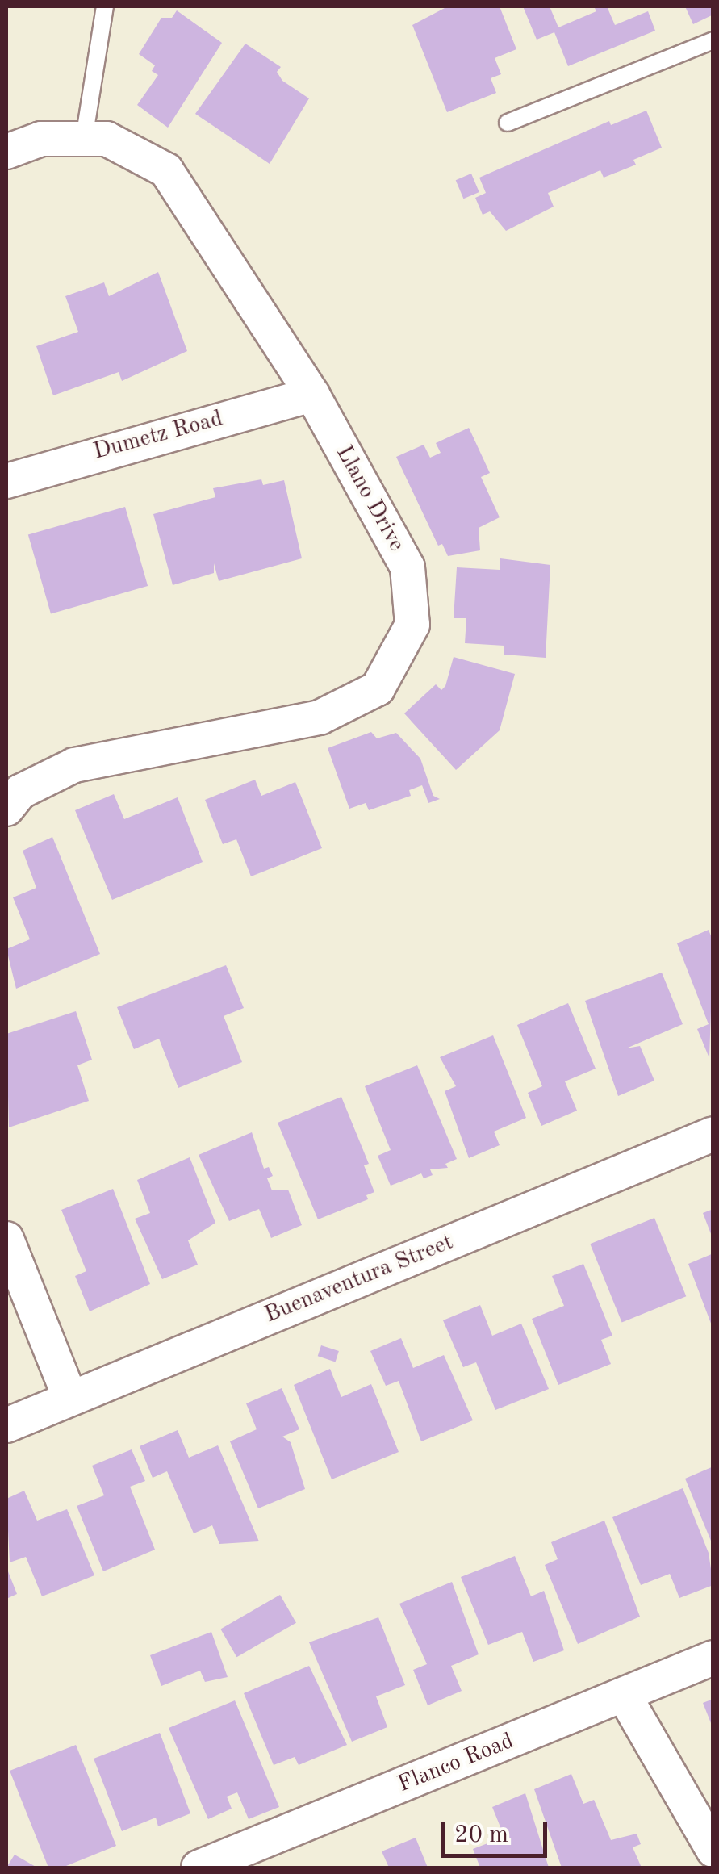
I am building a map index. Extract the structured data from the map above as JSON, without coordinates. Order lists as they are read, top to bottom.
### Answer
{
  "streets": {
    "street": [
      "Dumetz Road",
      "Llano Drive",
      "Buenaventura Street",
      "Flanco Road"
    ]
  },
  "crossings": [
    ["Dumetz Road", "Llano Drive"]
  ],
  "scale_bar": "20 m"
}
